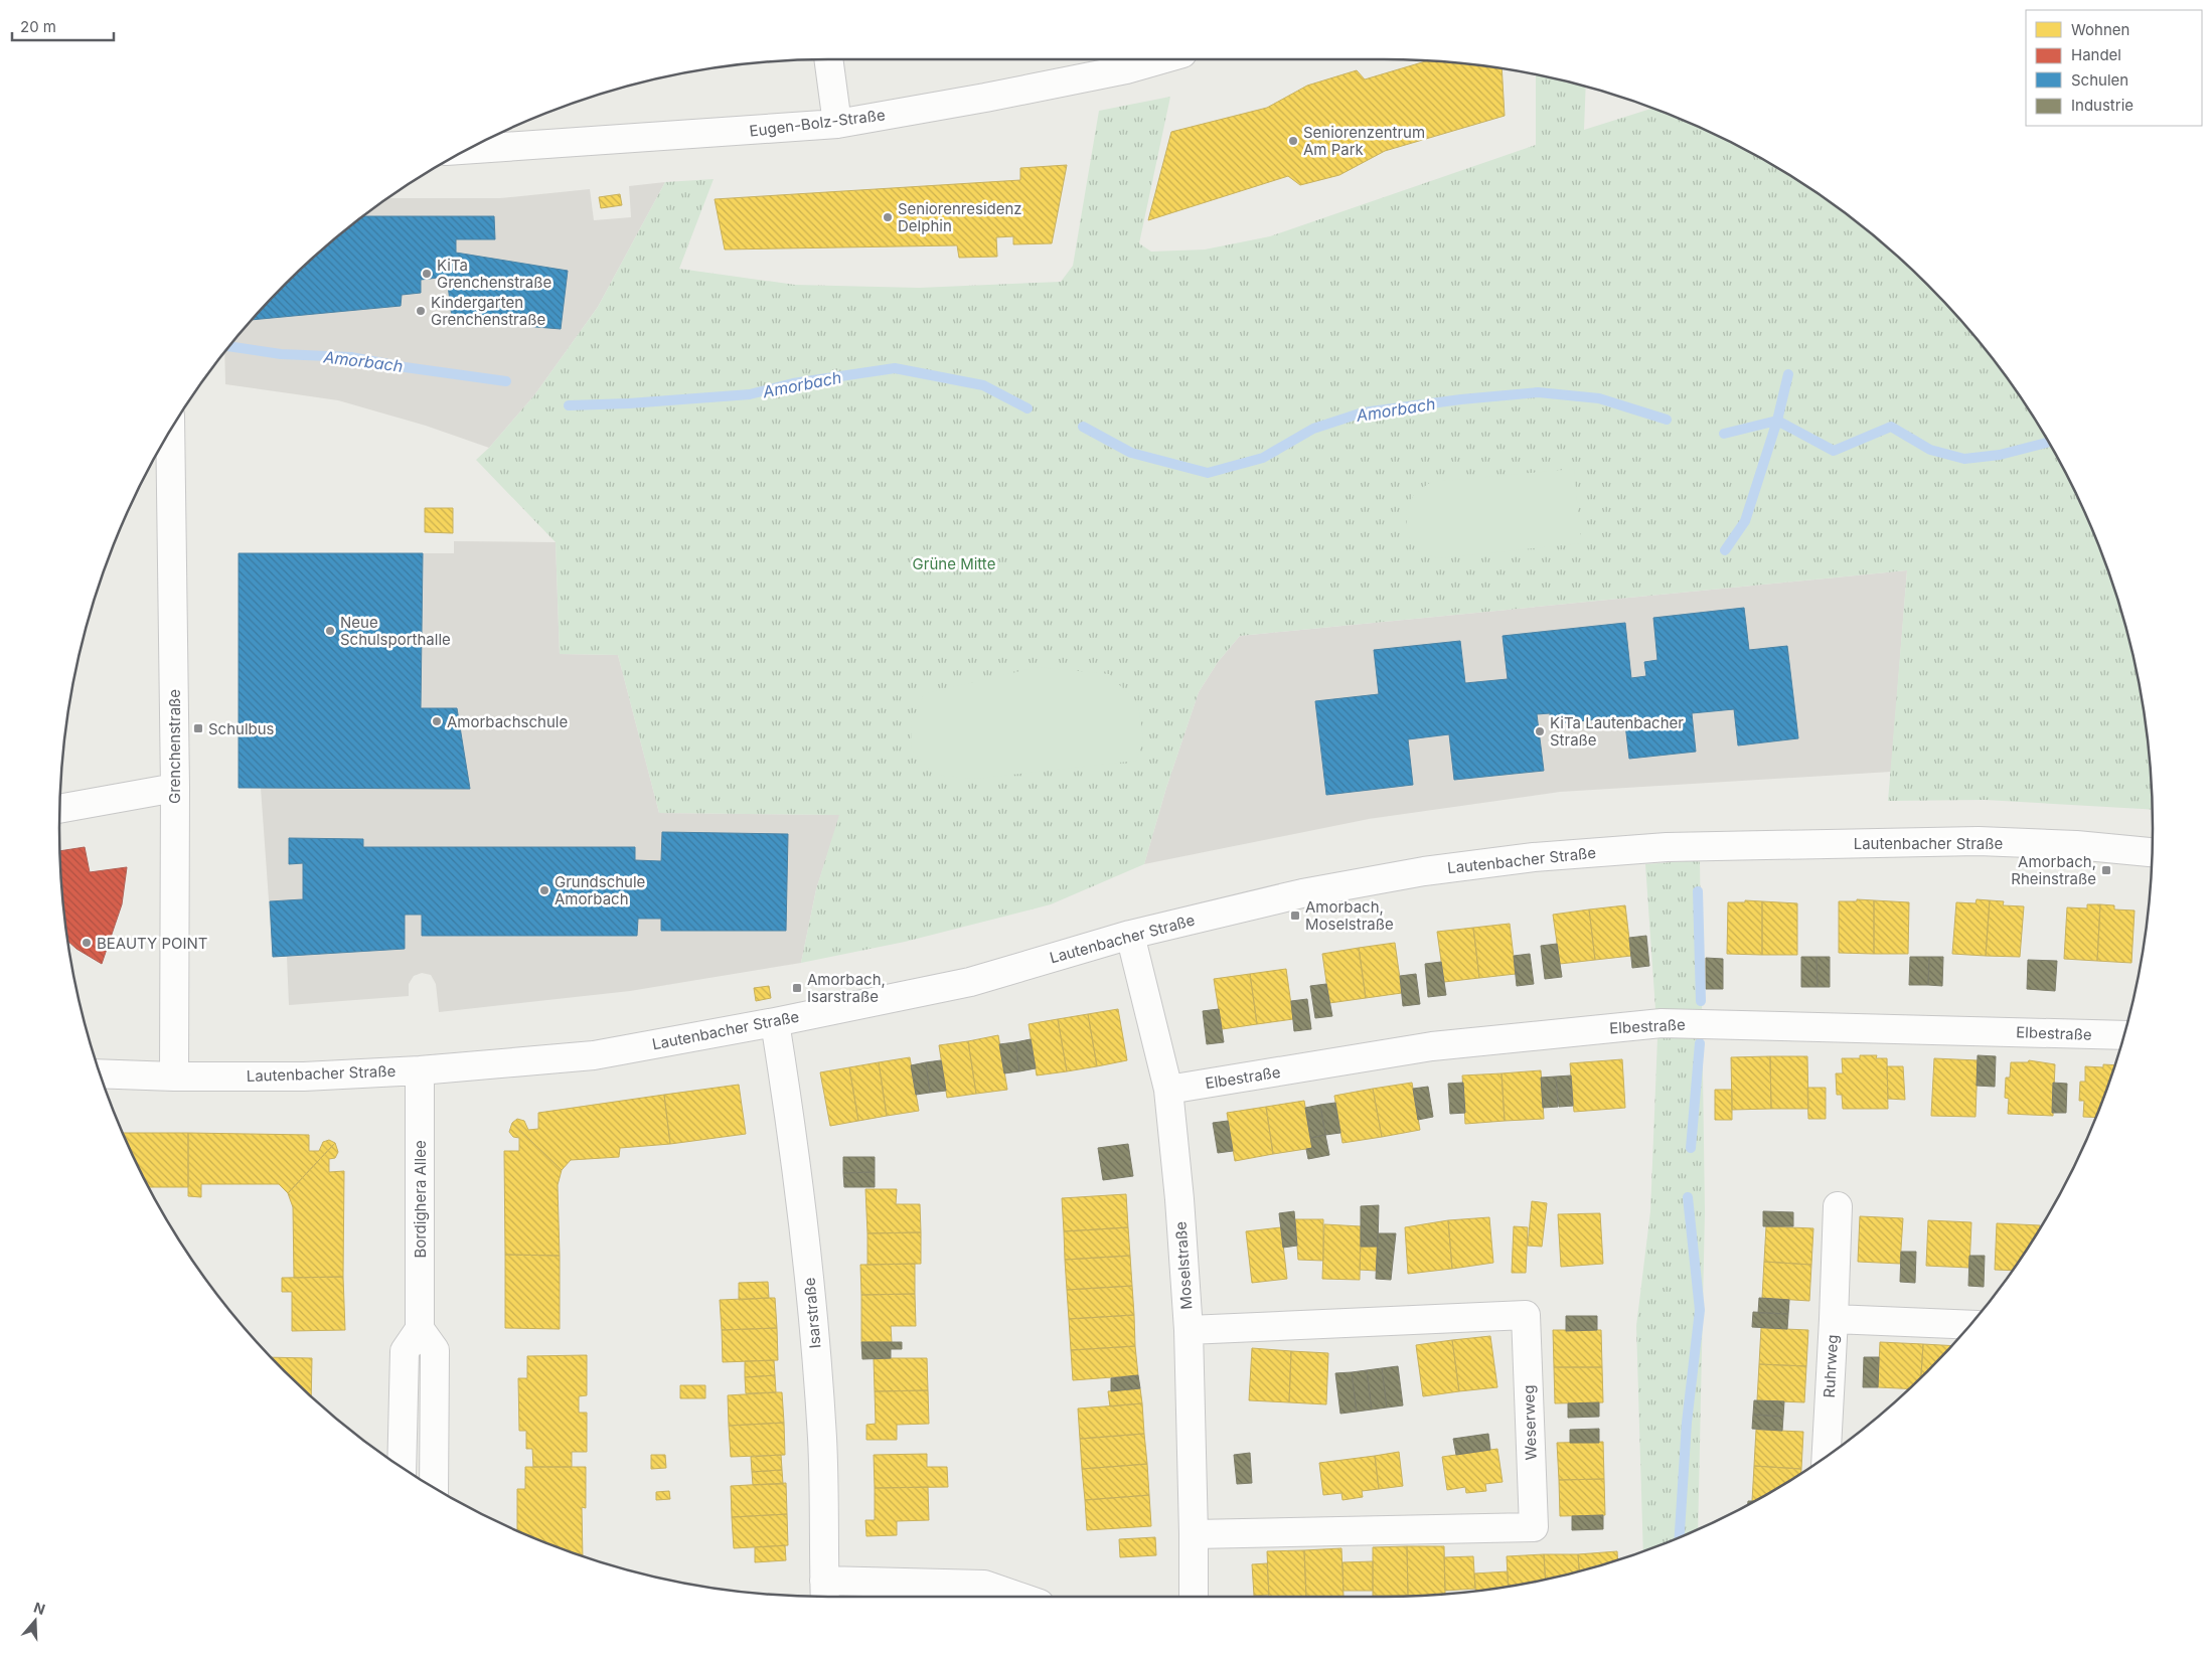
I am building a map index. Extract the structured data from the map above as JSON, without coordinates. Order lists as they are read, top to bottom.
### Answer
{
  "streets": {
    "street": [
      "Eugen-Bolz-Straße",
      "Grenchenstraße",
      "Lautenbacher Straße",
      "Elbestraße",
      "Bordighera Allee",
      "Moselstraße",
      "Isarstraße",
      "Ruhrweg",
      "Weserweg"
    ]
  },
  "crossings": [
    ["Grenchenstraße", "Lautenbacher Straße"],
    ["Lautenbacher Straße", "Bordighera Allee"],
    ["Lautenbacher Straße", "Moselstraße"],
    ["Lautenbacher Straße", "Isarstraße"],
    ["Elbestraße", "Moselstraße"],
    ["Moselstraße", "Weserweg"]
  ],
  "water": ["Amorbach"],
  "parks": ["Grüne Mitte"],
  "places": {
    "other": [
      "Seniorenzentrum Am Park",
      "Seniorenresidenz Delphin",
      "KiTa Grenchenstraße",
      "Kindergarten Grenchenstraße",
      "Neue Schulsporthalle",
      "Amorbachschule",
      "KiTa Lautenbacher Straße",
      "Grundschule Amorbach",
      "BEAUTY POINT"
    ],
    "transit": [
      "Schulbus",
      "Amorbach, Rheinstraße",
      "Amorbach, Moselstraße",
      "Amorbach, Isarstraße"
    ]
  },
  "legend": [
    "Wohnen",
    "Handel",
    "Schulen",
    "Industrie"
  ],
  "scale_bar": "20 m",
  "north": "top"
}
